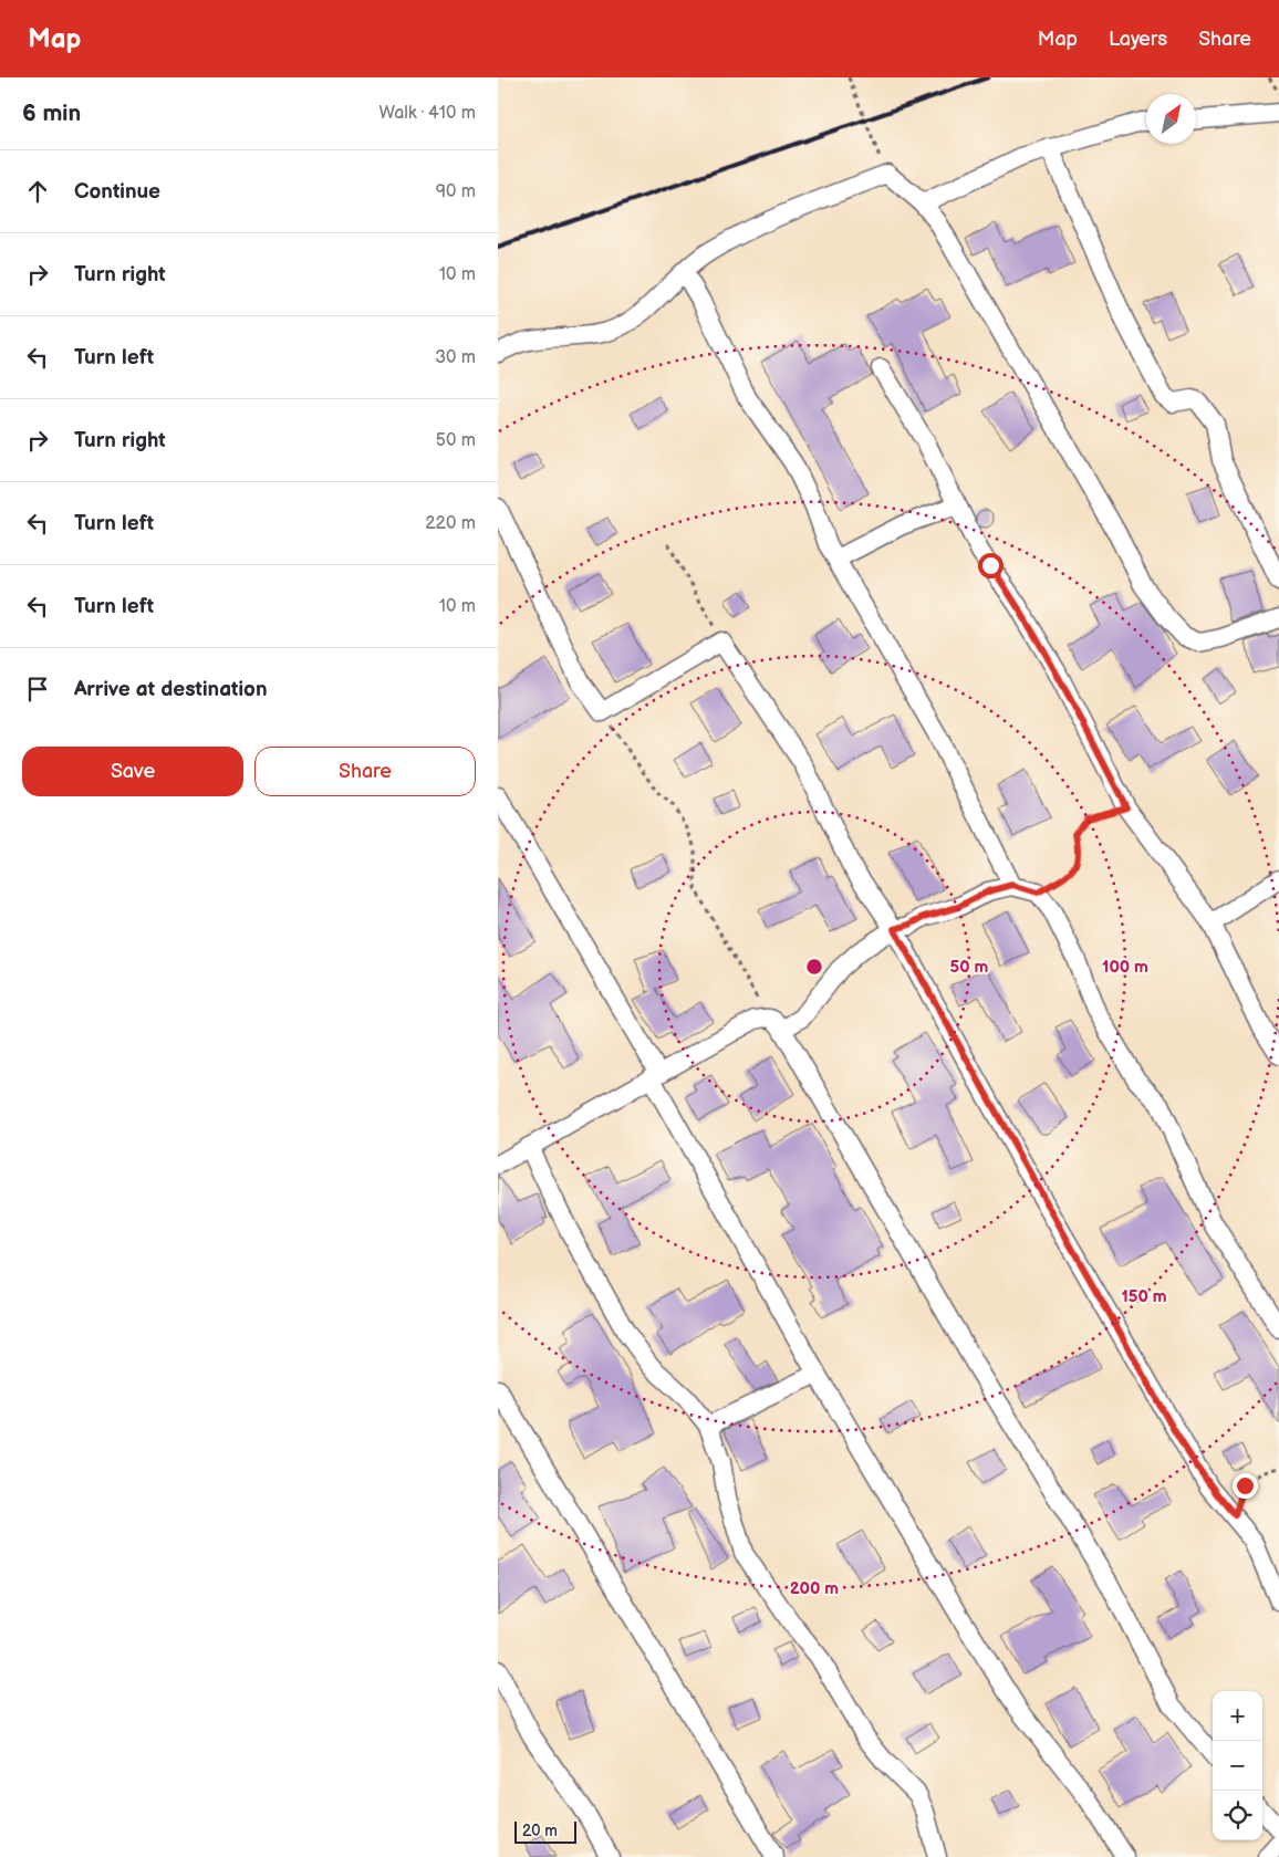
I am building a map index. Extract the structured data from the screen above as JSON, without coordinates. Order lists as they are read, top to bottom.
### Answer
{
  "scale_bar": "20 m",
  "north": "top right",
  "page": {
    "header": "Map",
    "nav": ["Map", "Layers", "Share"],
    "heading": ["6 min", "Walk · 410 m"],
    "list": [
      ["Continue", "90 m"],
      ["Turn right", "10 m"],
      ["Turn left", "30 m"],
      ["Turn right", "50 m"],
      ["Turn left", "220 m"],
      ["Turn left", "10 m"],
      "Arrive at destination"
    ],
    "buttons": ["Save", "Share"],
    "map_buttons": ["+", "−"],
    "scale": "20 m"
  },
  "rings": [
    "50 m",
    "100 m",
    "150 m",
    "200 m"
  ]
}
